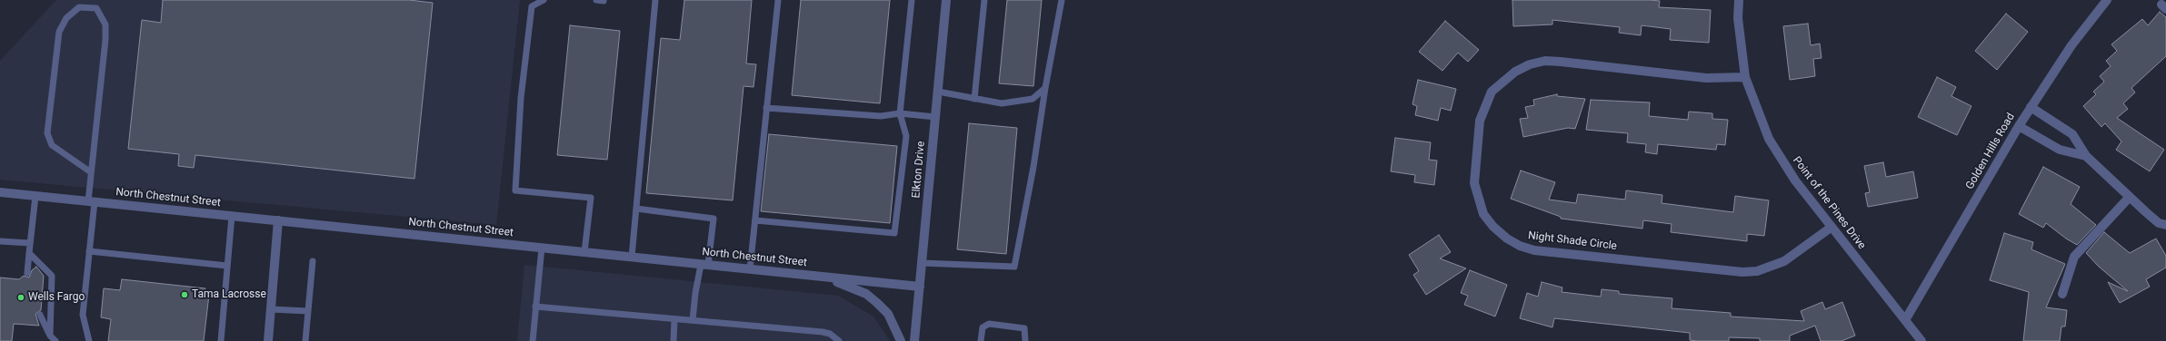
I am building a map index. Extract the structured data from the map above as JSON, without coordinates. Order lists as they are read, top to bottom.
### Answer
{
  "streets": {
    "street": [
      "Golden Hills Road",
      "Elkton Drive",
      "North Chestnut Street",
      "Point of the Pines Drive",
      "Night Shade Circle"
    ]
  },
  "crossings": [
    ["Golden Hills Road", "Point of the Pines Drive"],
    ["Elkton Drive", "North Chestnut Street"],
    ["Point of the Pines Drive", "Night Shade Circle"]
  ],
  "places": ["Tama Lacrosse", "Wells Fargo"]
}
